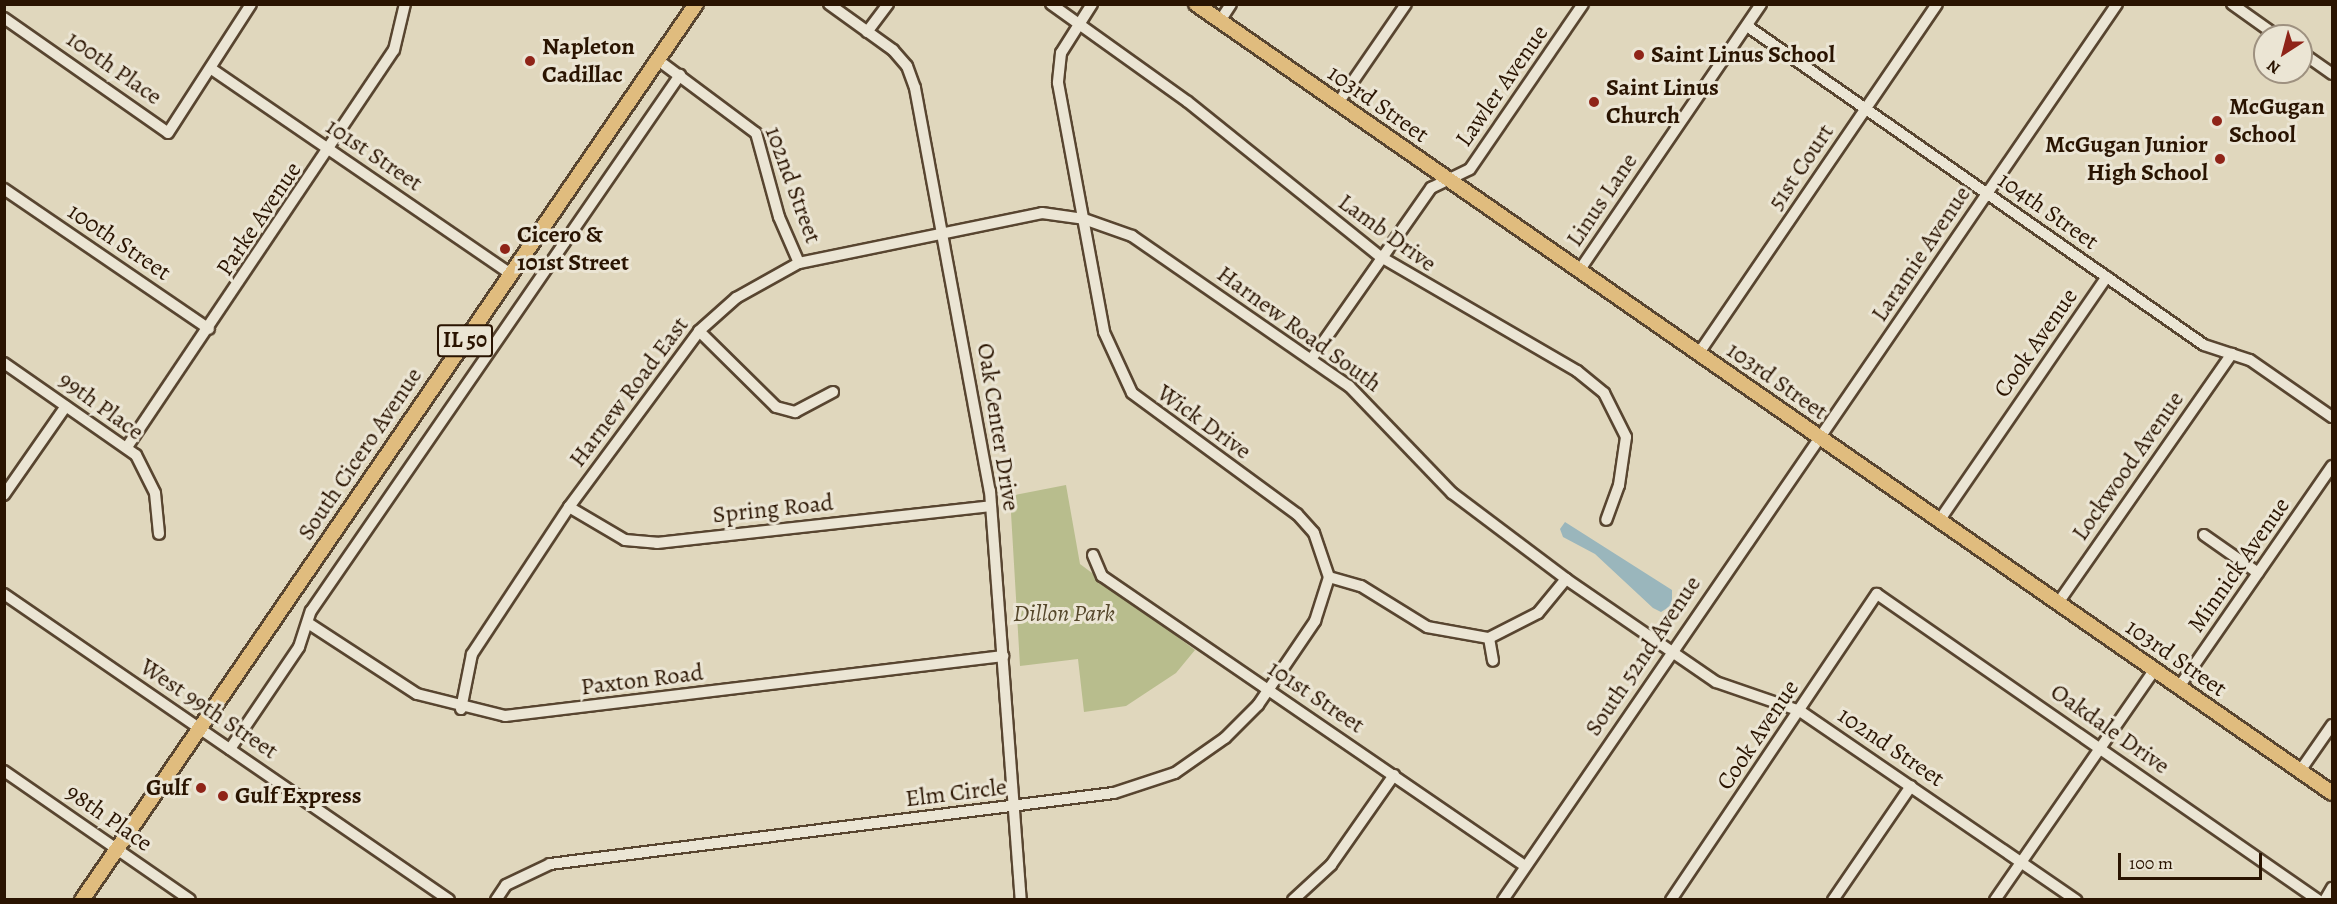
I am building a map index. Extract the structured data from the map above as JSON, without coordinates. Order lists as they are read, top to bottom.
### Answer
{
  "streets": {
    "main road": ["103rd Street", "IL 50", "South Cicero Avenue"],
    "street": [
      "100th Place",
      "Lawler Avenue",
      "101st Street",
      "51st Court",
      "102nd Street",
      "Linus Lane",
      "104th Street",
      "Parke Avenue",
      "Lamb Drive",
      "100th Street",
      "Laramie Avenue",
      "Harnew Road South",
      "Cook Avenue",
      "Harnew Road East",
      "99th Place",
      "Wick Drive",
      "Oak Center Drive",
      "Lockwood Avenue",
      "Spring Road",
      "Minnick Avenue",
      "South 52nd Avenue",
      "Paxton Road",
      "West 99th Street",
      "Oakdale Drive",
      "Elm Circle",
      "98th Place"
    ]
  },
  "crossings": [
    ["100th Place", "101st Street"],
    ["Lawler Avenue", "103rd Street"],
    ["Lawler Avenue", "Lamb Drive"],
    ["Lawler Avenue", "Harnew Road South"],
    ["103rd Street", "51st Court"],
    ["103rd Street", "Linus Lane"],
    ["103rd Street", "Laramie Avenue"],
    ["103rd Street", "Cook Avenue"],
    ["103rd Street", "Lockwood Avenue"],
    ["103rd Street", "Minnick Avenue"],
    ["103rd Street", "South 52nd Avenue"],
    ["101st Street", "Parke Avenue"],
    ["101st Street", "South Cicero Avenue"],
    ["101st Street", "South 52nd Avenue"],
    ["101st Street", "Elm Circle"],
    ["51st Court", "104th Street"],
    ["102nd Street", "Harnew Road South"],
    ["102nd Street", "Cook Avenue"],
    ["102nd Street", "Harnew Road East"],
    ["102nd Street", "South Cicero Avenue"],
    ["102nd Street", "South 52nd Avenue"],
    ["Linus Lane", "104th Street"],
    ["104th Street", "Laramie Avenue"],
    ["104th Street", "Cook Avenue"],
    ["104th Street", "Lockwood Avenue"],
    ["Parke Avenue", "100th Street"],
    ["Parke Avenue", "99th Place"],
    ["Lamb Drive", "Wick Drive"],
    ["Laramie Avenue", "South 52nd Avenue"],
    ["Harnew Road South", "Harnew Road East"],
    ["Harnew Road South", "Wick Drive"],
    ["Harnew Road South", "Oak Center Drive"],
    ["Harnew Road South", "South 52nd Avenue"],
    ["Cook Avenue", "Oakdale Drive"],
    ["Harnew Road East", "Oak Center Drive"],
    ["Harnew Road East", "Spring Road"],
    ["Harnew Road East", "Paxton Road"],
    ["Wick Drive", "Elm Circle"],
    ["Oak Center Drive", "Spring Road"],
    ["Oak Center Drive", "Paxton Road"],
    ["Oak Center Drive", "Elm Circle"],
    ["South Cicero Avenue", "Paxton Road"],
    ["South Cicero Avenue", "West 99th Street"],
    ["South Cicero Avenue", "98th Place"]
  ],
  "parks": ["Dillon Park"],
  "places": [
    "Saint Linus School",
    "Napleton Cadillac",
    "Saint Linus Church",
    "McGugan School",
    "McGugan Junior High School",
    "Cicero & 101st Street",
    "Gulf",
    "Gulf Express"
  ],
  "scale_bar": "100 m",
  "north": "bottom left"
}
